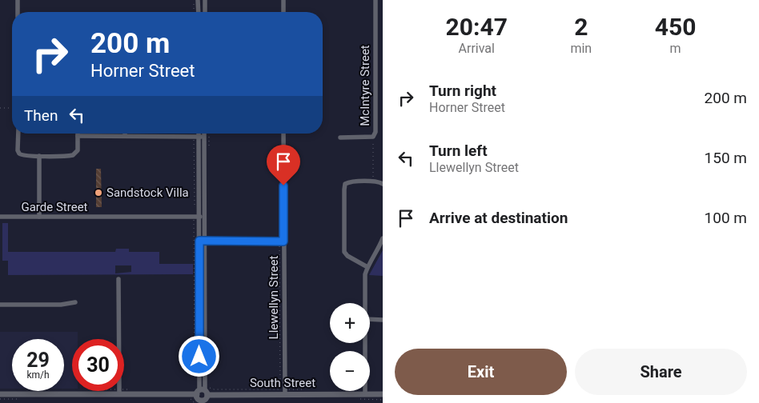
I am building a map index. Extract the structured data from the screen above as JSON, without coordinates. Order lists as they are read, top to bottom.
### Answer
{
  "streets": {
    "street": [
      "McIntyre Street",
      "Garde Street",
      "Llewellyn Street",
      "South Street"
    ]
  },
  "crossings": [
    ["Llewellyn Street", "South Street"]
  ],
  "places": ["Sandstock Villa"],
  "page": {
    "eta": [
      "20:47",
      "Arrival",
      "2",
      "min",
      "450",
      "m"
    ],
    "turn": ["200 m", "Horner Street"],
    "list": [
      {
        "name": "Turn right",
        "note": "Horner Street",
        "value": "200 m"
      },
      {
        "name": "Turn left",
        "note": "Llewellyn Street",
        "value": "150 m"
      },
      {
        "name": "Arrive at destination",
        "value": "100 m"
      }
    ],
    "then": "Then",
    "map_buttons": ["+", "−"],
    "speed": "29 km/h",
    "limit": "30",
    "buttons": ["Exit", "Share"]
  }
}
